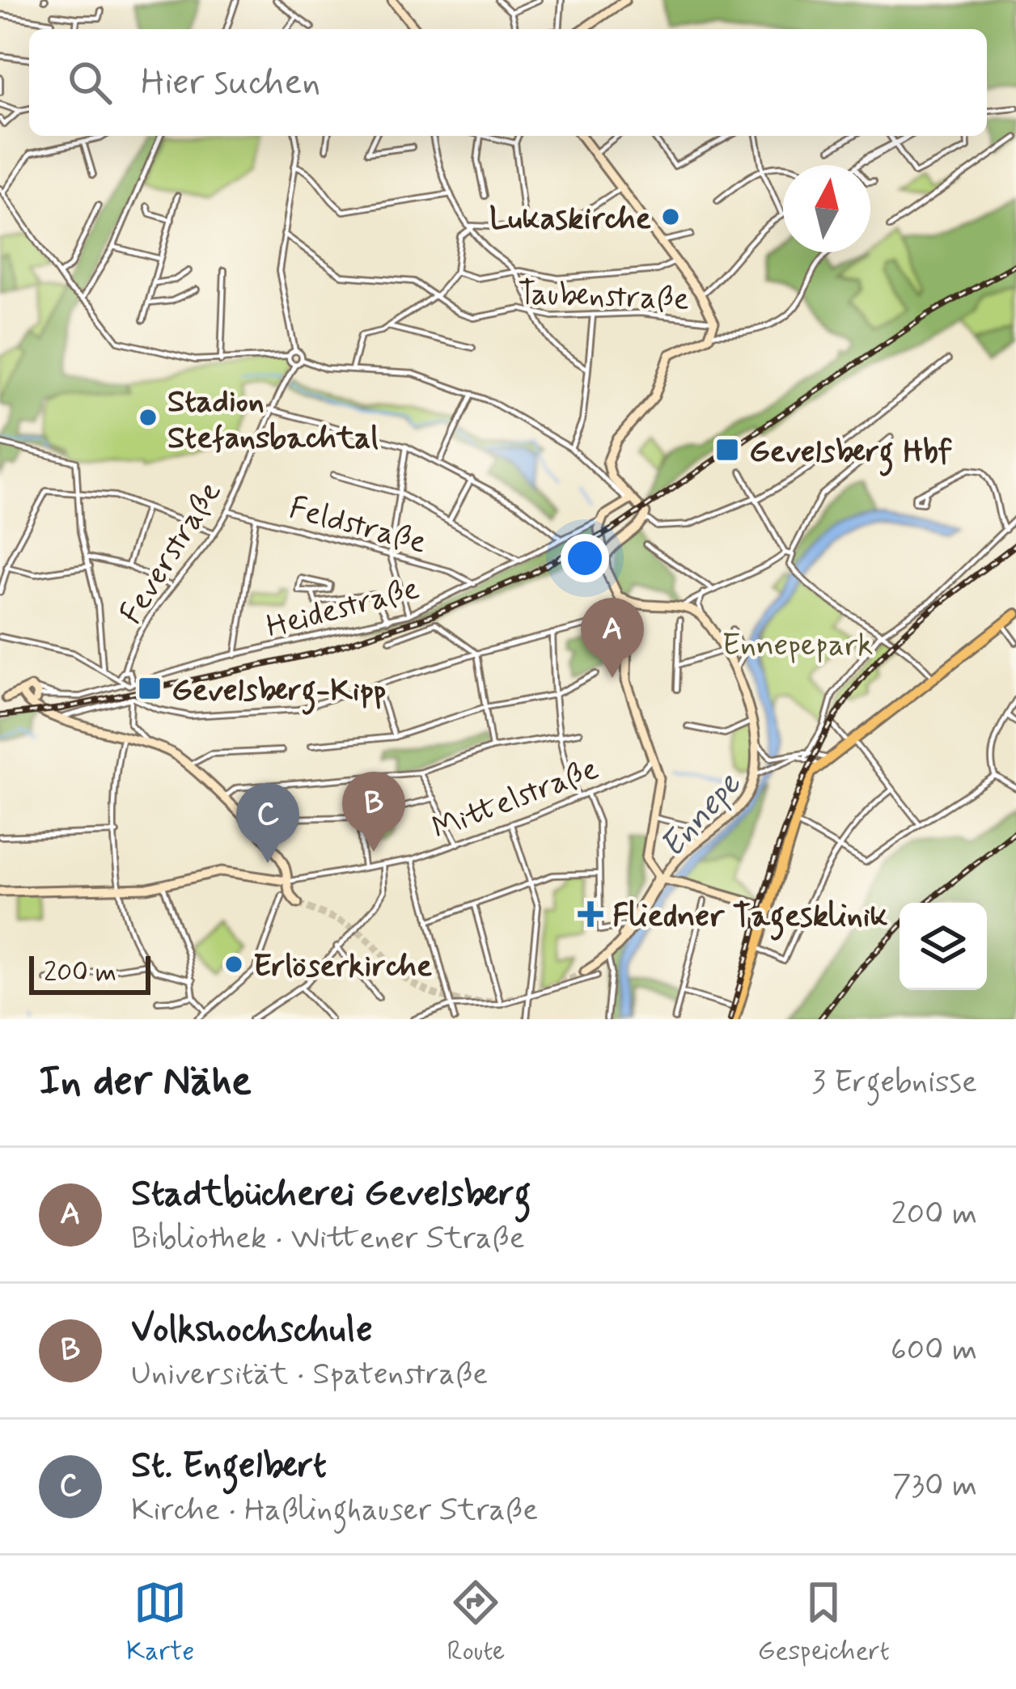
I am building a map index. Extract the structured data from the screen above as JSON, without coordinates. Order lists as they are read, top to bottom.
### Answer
{
  "streets": {
    "street": [
      "Taubenstraße",
      "Feldstraße",
      "Feverstraße",
      "Heidestraße",
      "Mittelstraße"
    ]
  },
  "crossings": [
    ["Feldstraße", "Feverstraße"],
    ["Feldstraße", "Heidestraße"],
    ["Feverstraße", "Heidestraße"]
  ],
  "water": ["Ennepe"],
  "parks": ["Ennepepark"],
  "places": {
    "other": ["Lukaskirche", "Stadion Stefansbachtal", "Erlöserkirche"],
    "transit": ["Gevelsberg Hbf", "Gevelsberg-Kipp"],
    "health": ["Fliedner Tagesklinik"]
  },
  "scale_bar": "200 m",
  "north": "top",
  "page": {
    "search": "Hier suchen",
    "pins": ["A", "B", "C"],
    "scale": "200 m",
    "heading": ["In der Nähe", "3 Ergebnisse"],
    "list": [
      {
        "mark": "A",
        "name": "Stadtbücherei Gevelsberg",
        "note": "Bibliothek · Wittener Straße",
        "value": "200 m"
      },
      {
        "mark": "B",
        "name": "Volkshochschule",
        "note": "Universität · Spatenstraße",
        "value": "600 m"
      },
      {
        "mark": "C",
        "name": "St. Engelbert",
        "note": "Kirche · Haßlinghauser Straße",
        "value": "730 m"
      }
    ],
    "nav": ["Karte", "Route", "Gespeichert"]
  }
}
